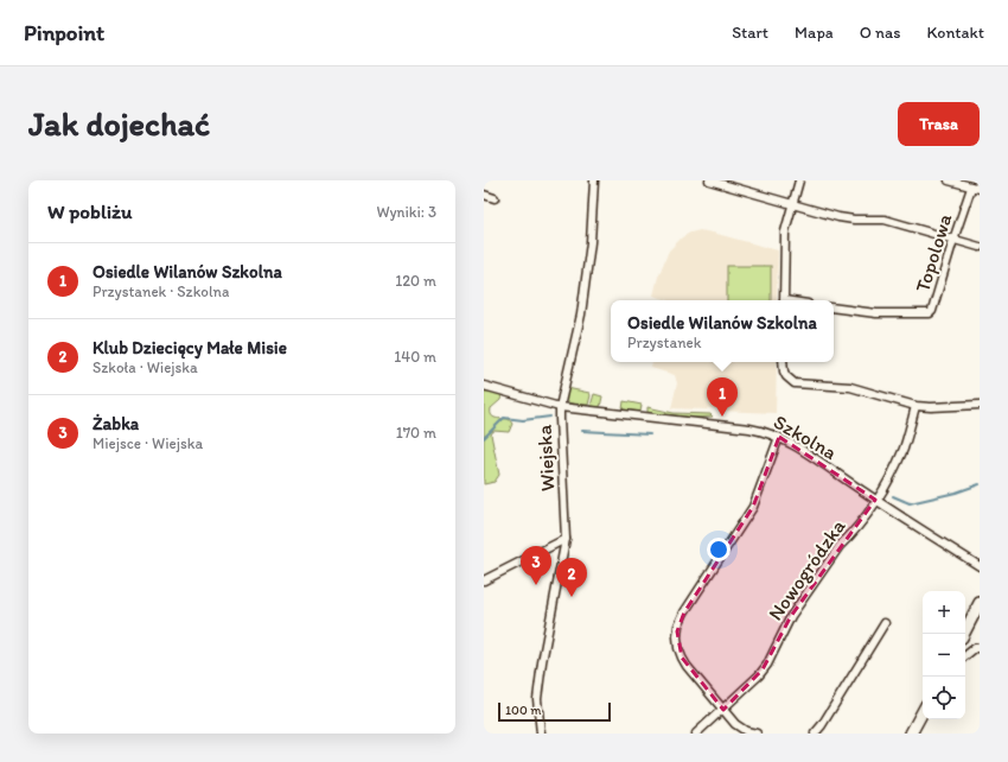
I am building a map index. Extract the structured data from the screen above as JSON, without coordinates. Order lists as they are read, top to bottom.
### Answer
{
  "streets": {
    "street": [
      "Topolowa",
      "Szkolna",
      "Wiejska",
      "Nowogródzka"
    ]
  },
  "crossings": [
    ["Szkolna", "Wiejska"],
    ["Szkolna", "Nowogródzka"]
  ],
  "scale_bar": "100 m",
  "page": {
    "header": "Pinpoint",
    "nav": [
      "Start",
      "Mapa",
      "O nas",
      "Kontakt"
    ],
    "buttons": "Trasa",
    "title": "Jak dojechać",
    "heading": ["W pobliżu", "Wyniki: 3"],
    "list": [
      {
        "mark": "1",
        "name": "Osiedle Wilanów Szkolna",
        "note": "Przystanek · Szkolna",
        "value": "120 m"
      },
      {
        "mark": "2",
        "name": "Klub Dziecięcy Małe Misie",
        "note": "Szkoła · Wiejska",
        "value": "140 m"
      },
      {
        "mark": "3",
        "name": "Żabka",
        "note": "Miejsce · Wiejska",
        "value": "170 m"
      }
    ],
    "popup": ["Osiedle Wilanów Szkolna", "Przystanek"],
    "pins": ["1", "3", "2"],
    "map_buttons": ["+", "−"],
    "scale": "100 m"
  }
}
